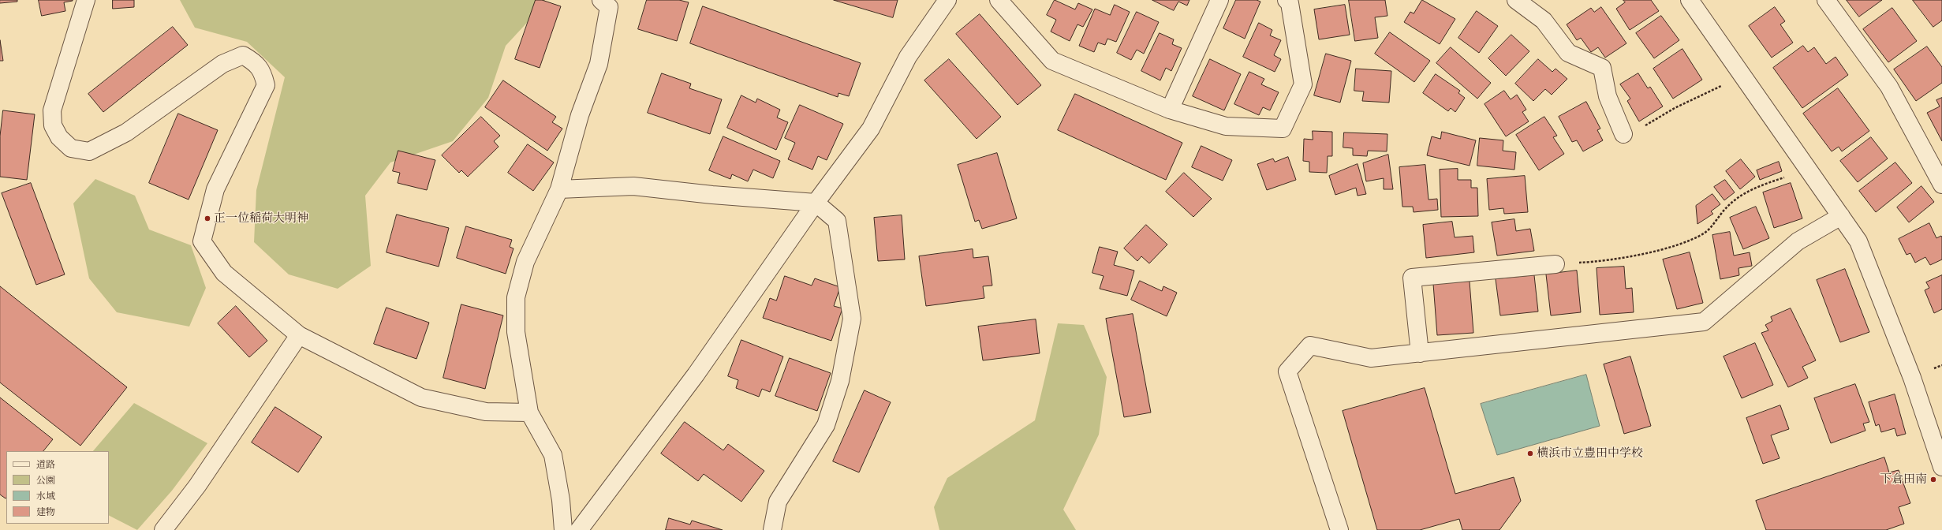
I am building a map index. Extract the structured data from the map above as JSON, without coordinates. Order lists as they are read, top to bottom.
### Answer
{
  "places": ["正一位稲荷大明神", "横浜市立豊田中学校", "下倉田南"],
  "legend": [
    "道路",
    "公園",
    "水域",
    "建物"
  ]
}
